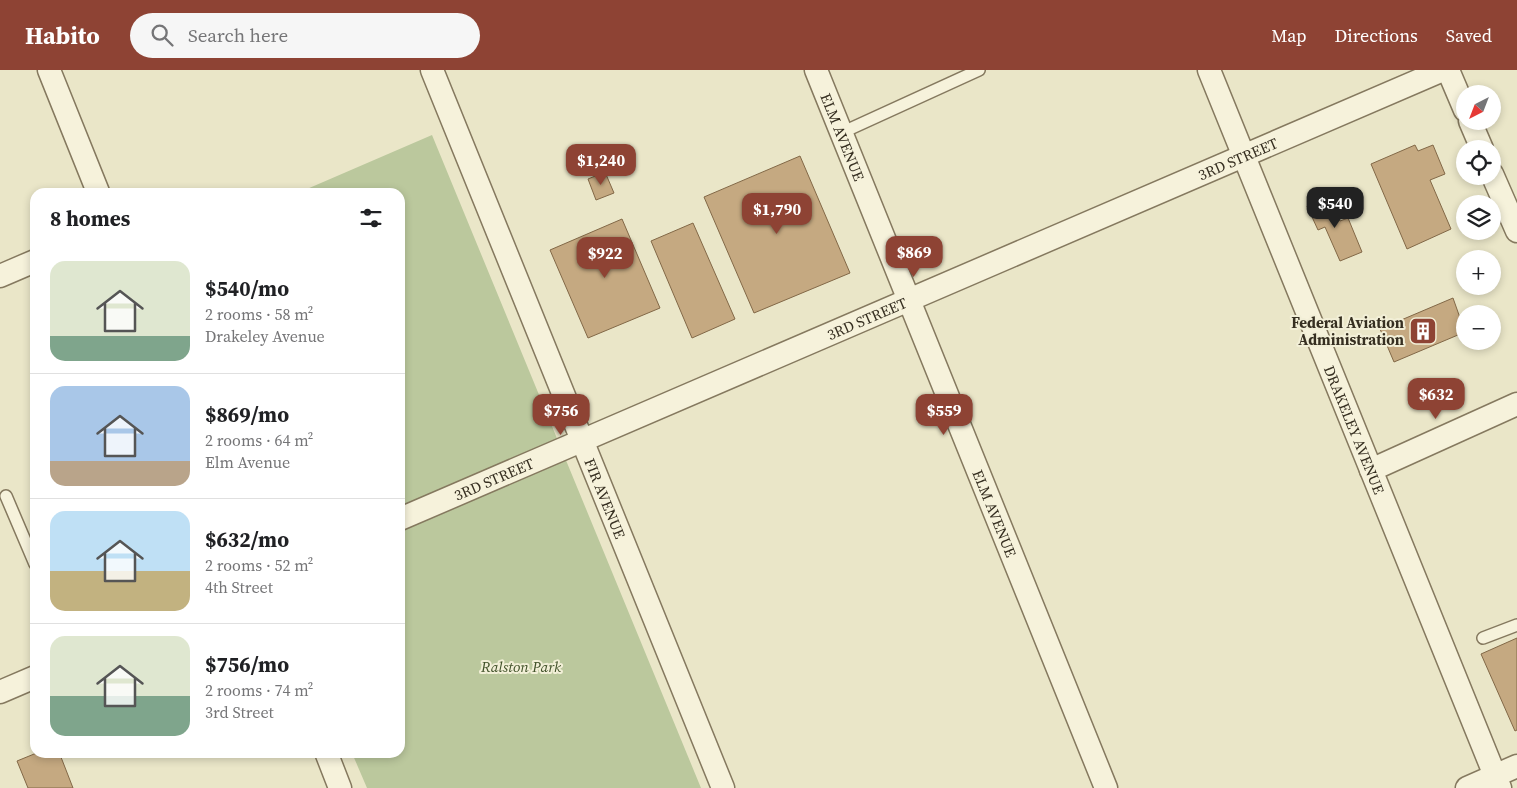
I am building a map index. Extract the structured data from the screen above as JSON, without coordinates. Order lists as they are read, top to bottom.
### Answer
{
  "streets": {
    "street": [
      "ELM AVENUE",
      "3RD STREET",
      "DRAKELEY AVENUE",
      "FIR AVENUE"
    ]
  },
  "crossings": [
    ["ELM AVENUE", "3RD STREET"],
    ["3RD STREET", "DRAKELEY AVENUE"],
    ["3RD STREET", "FIR AVENUE"]
  ],
  "parks": ["Ralston Park"],
  "places": {
    "building": ["Federal Aviation Administration"]
  },
  "north": "bottom left",
  "page": {
    "header": "Habito",
    "search": "Search here",
    "nav": ["Map", "Directions", "Saved"],
    "map_buttons": ["+", "−"],
    "price": [
      "$1,240",
      "$540",
      "$1,790",
      "$869",
      "$922",
      "$632",
      "$756",
      "$559"
    ],
    "heading": "8 homes",
    "list": [
      {
        "name": "$540/mo",
        "note": "2 rooms · 58 m² · Drakeley Avenue"
      },
      {
        "name": "$869/mo",
        "note": "2 rooms · 64 m² · Elm Avenue"
      },
      {
        "name": "$632/mo",
        "note": "2 rooms · 52 m² · 4th Street"
      },
      {
        "name": "$756/mo",
        "note": "2 rooms · 74 m² · 3rd Street"
      }
    ]
  }
}
